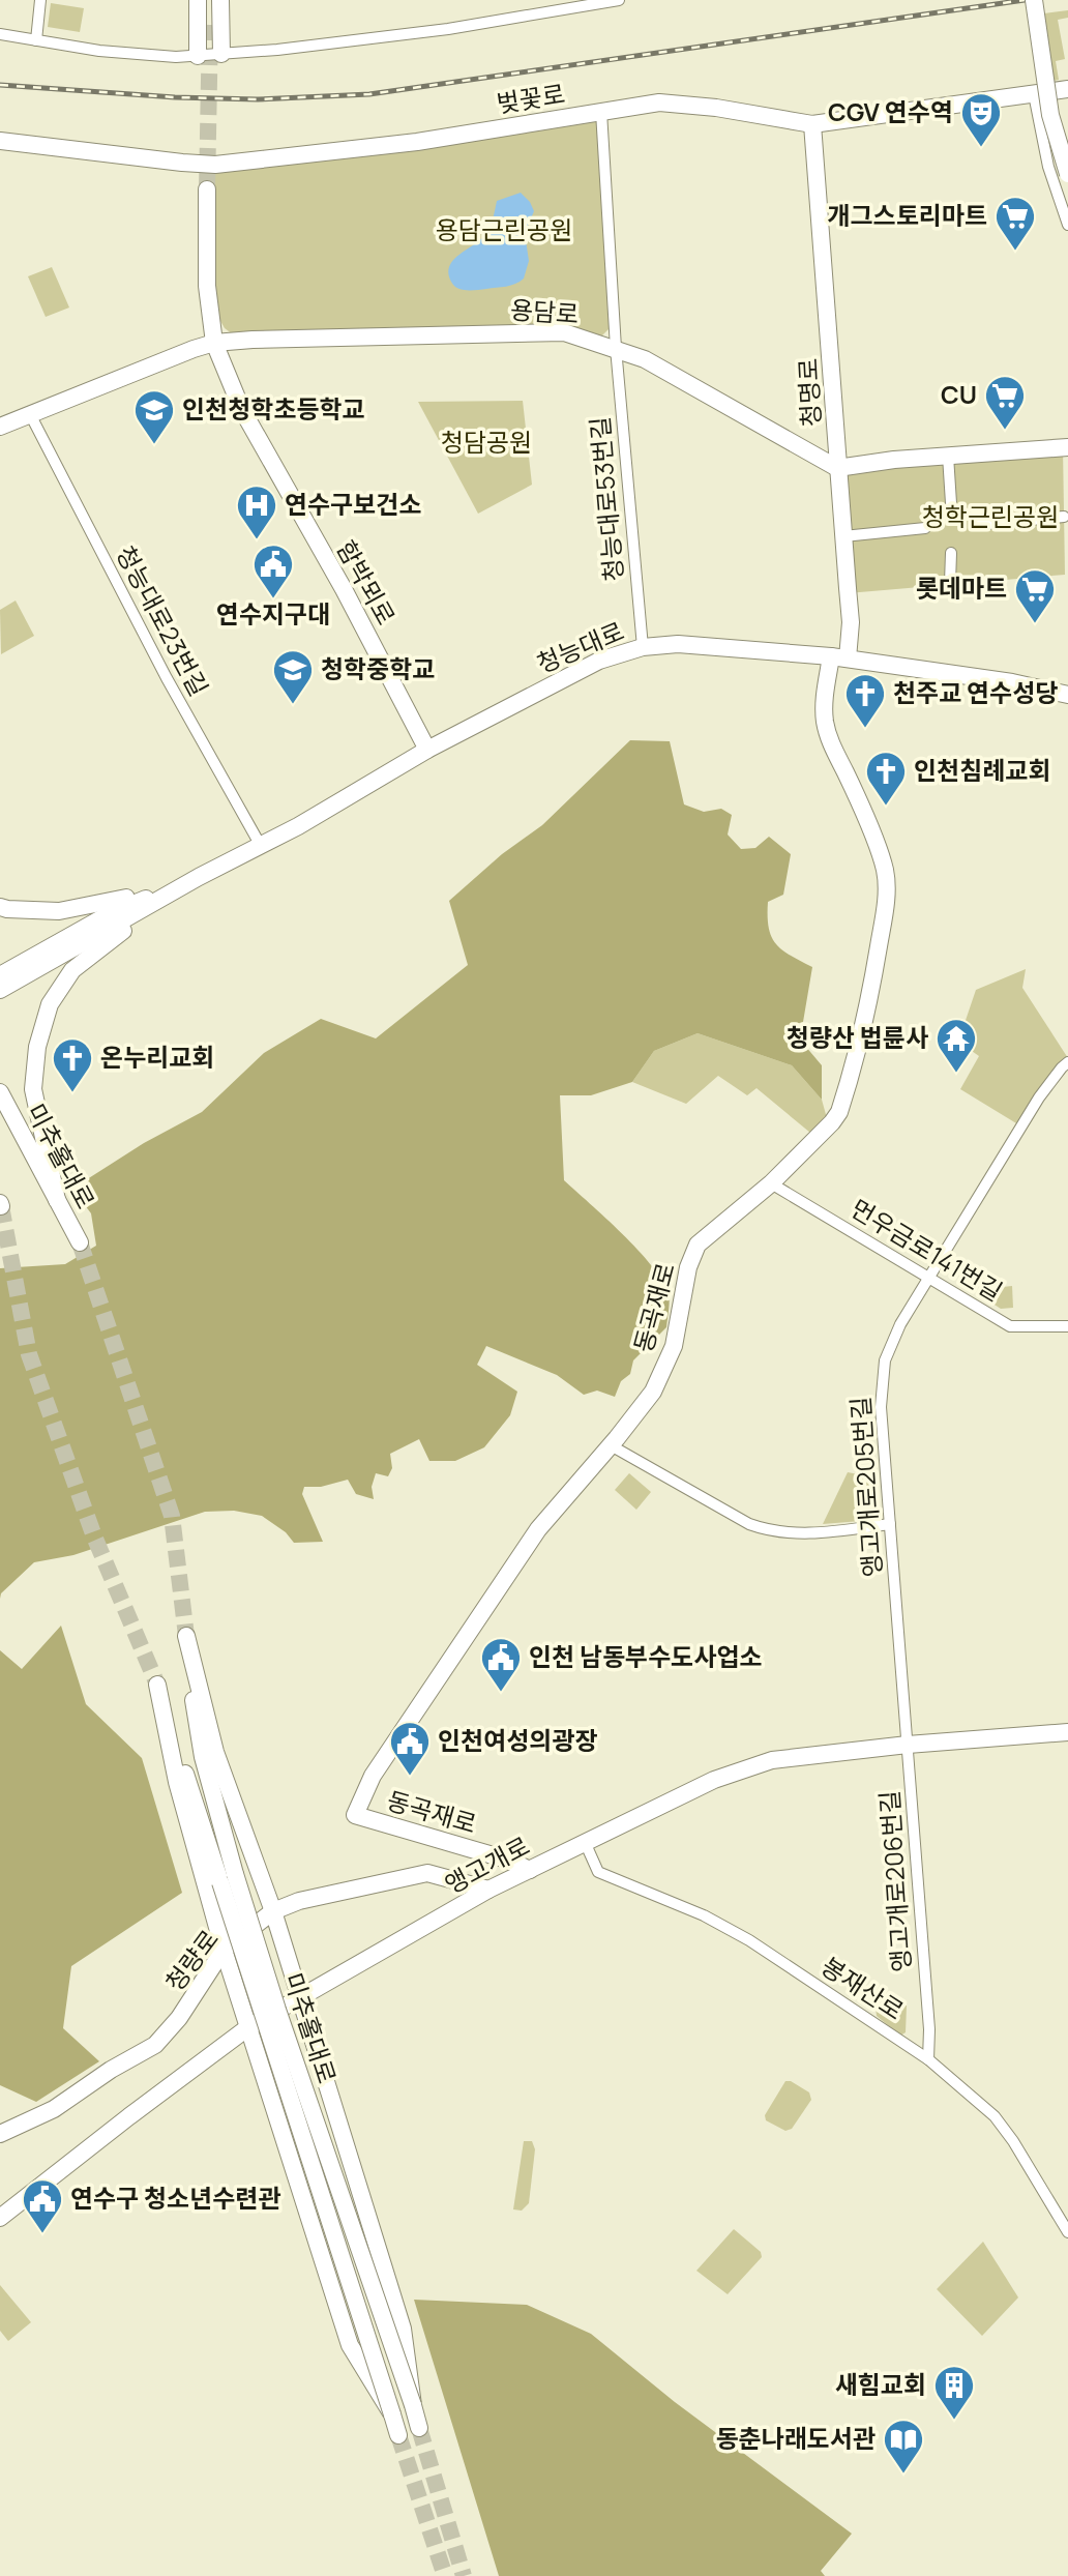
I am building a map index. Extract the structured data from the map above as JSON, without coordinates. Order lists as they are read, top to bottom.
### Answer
{
  "streets": {
    "main road": [
      "벚꽃로",
      "용담로",
      "청명로",
      "함박뫼로",
      "청능대로",
      "미추홀대로",
      "동곡재로",
      "앵고개로",
      "청량로"
    ],
    "street": [
      "청능대로53번길",
      "청능대로23번길",
      "먼우금로141번길",
      "앵고개로205번길",
      "앵고개로206번길",
      "봉재산로"
    ]
  },
  "crossings": [
    ["벚꽃로", "청명로"],
    ["벚꽃로", "청능대로53번길"],
    ["용담로", "청명로"],
    ["용담로", "청능대로53번길"],
    ["용담로", "함박뫼로"],
    ["용담로", "청능대로23번길"],
    ["청명로", "청능대로"],
    ["청명로", "동곡재로"],
    ["청능대로53번길", "청능대로"],
    ["함박뫼로", "청능대로"],
    ["청능대로23번길", "청능대로"],
    ["청능대로", "동곡재로"],
    ["미추홀대로", "청량로"],
    ["먼우금로141번길", "동곡재로"],
    ["먼우금로141번길", "앵고개로205번길"],
    ["동곡재로", "앵고개로"],
    ["앵고개로205번길", "앵고개로"],
    ["앵고개로205번길", "앵고개로206번길"],
    ["앵고개로", "앵고개로206번길"],
    ["앵고개로", "청량로"],
    ["앵고개로", "봉재산로"],
    ["앵고개로206번길", "봉재산로"]
  ],
  "parks": ["용담근린공원", "청담공원", "청학근린공원"],
  "places": {
    "theatre": ["CGV 연수역"],
    "supermarket": ["개그스토리마트", "CU", "롯데마트"],
    "school or university": ["인천청학초등학교", "청학중학교"],
    "hospital": ["연수구보건소"],
    "public building": [
      "연수지구대",
      "인천 남동부수도사업소",
      "인천여성의광장",
      "연수구 청소년수련관"
    ],
    "church": ["천주교 연수성당", "인천침례교회", "온누리교회"],
    "temple": ["청량산 법륜사"],
    "building": ["새힘교회"],
    "library": ["동춘나래도서관"]
  }
}
